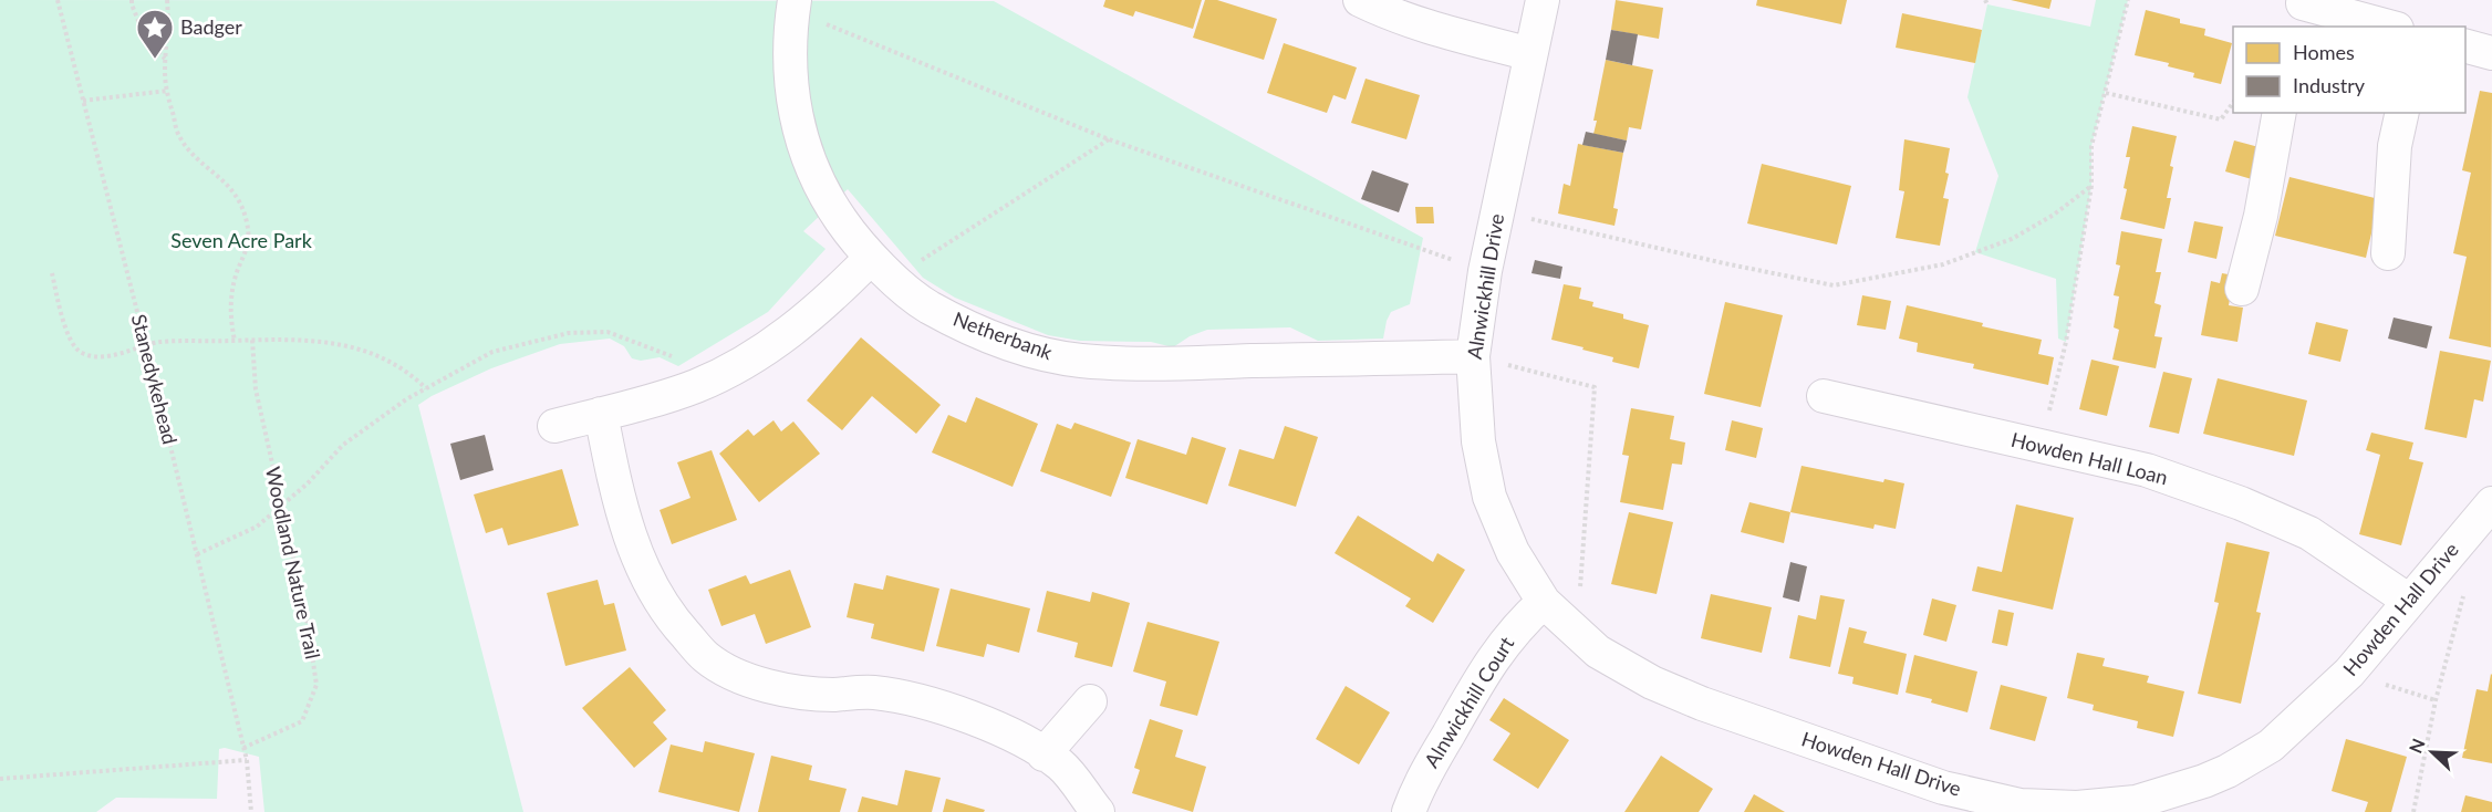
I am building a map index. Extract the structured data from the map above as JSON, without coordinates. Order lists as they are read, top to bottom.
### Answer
{
  "streets": {
    "street": [
      "Alnwickhill Drive",
      "Netherbank",
      "Howden Hall Loan",
      "Howden Hall Drive",
      "Alnwickhill Court"
    ],
    "path": ["Stanedykehead", "Woodland Nature Trail"]
  },
  "crossings": [
    ["Alnwickhill Drive", "Netherbank"],
    ["Alnwickhill Drive", "Howden Hall Drive"],
    ["Alnwickhill Drive", "Alnwickhill Court"],
    ["Stanedykehead", "Woodland Nature Trail"],
    ["Howden Hall Loan", "Howden Hall Drive"],
    ["Howden Hall Drive", "Alnwickhill Court"]
  ],
  "parks": ["Seven Acre Park"],
  "places": {
    "place": ["Badger"]
  },
  "legend": ["Homes", "Industry"],
  "north": "top left"
}
